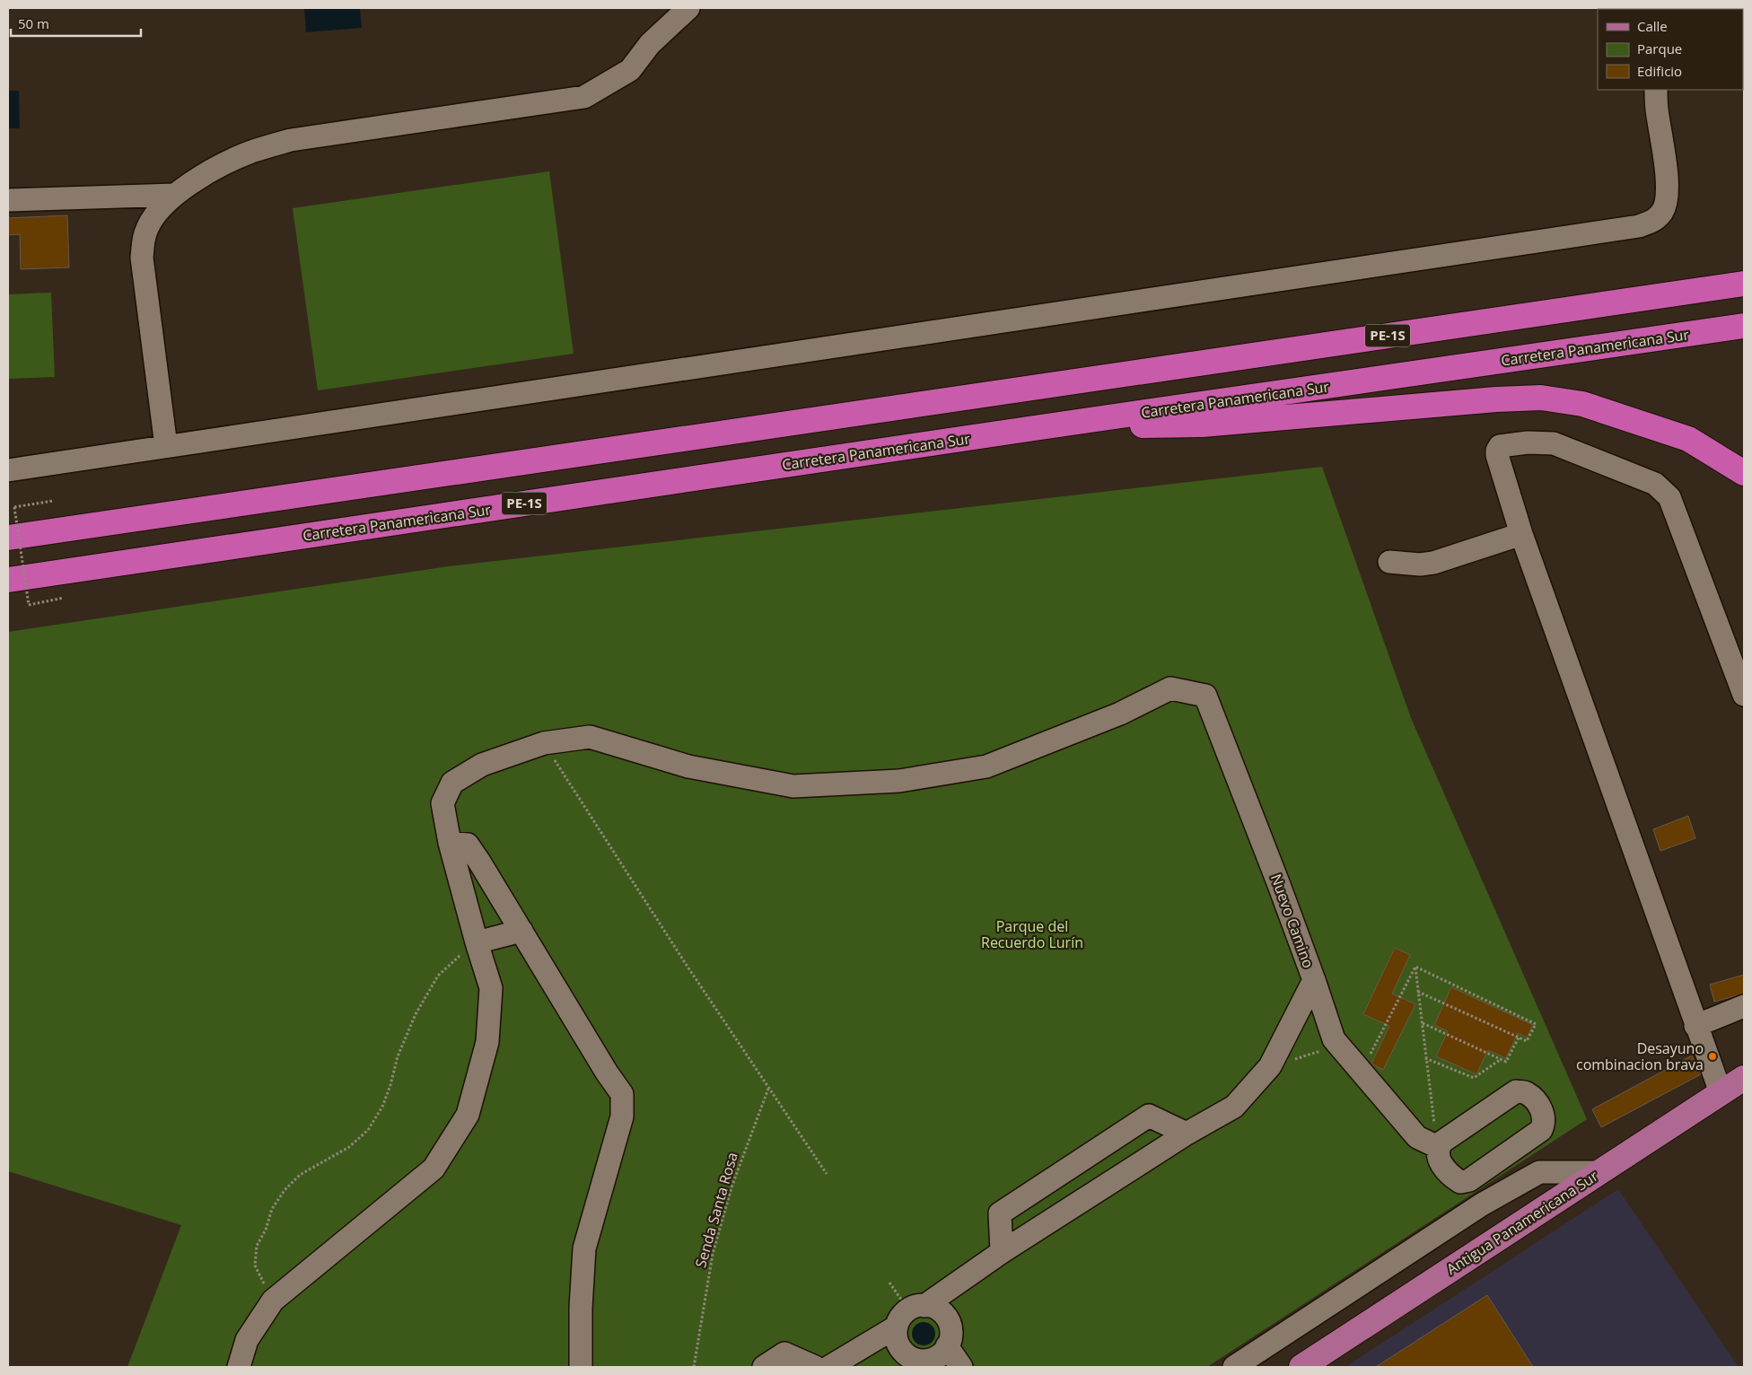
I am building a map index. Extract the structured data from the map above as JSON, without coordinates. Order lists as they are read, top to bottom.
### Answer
{
  "streets": {
    "highway": ["PE-1S", "Carretera Panamericana Sur"],
    "main road": ["Antigua Panamericana Sur"],
    "street": ["Nuevo Camino"],
    "path": ["Senda Santa Rosa"]
  },
  "parks": ["Parque del Recuerdo Lurín"],
  "places": ["Desayuno combinacion brava"],
  "legend": ["Calle", "Parque", "Edificio"],
  "scale_bar": "50 m"
}
